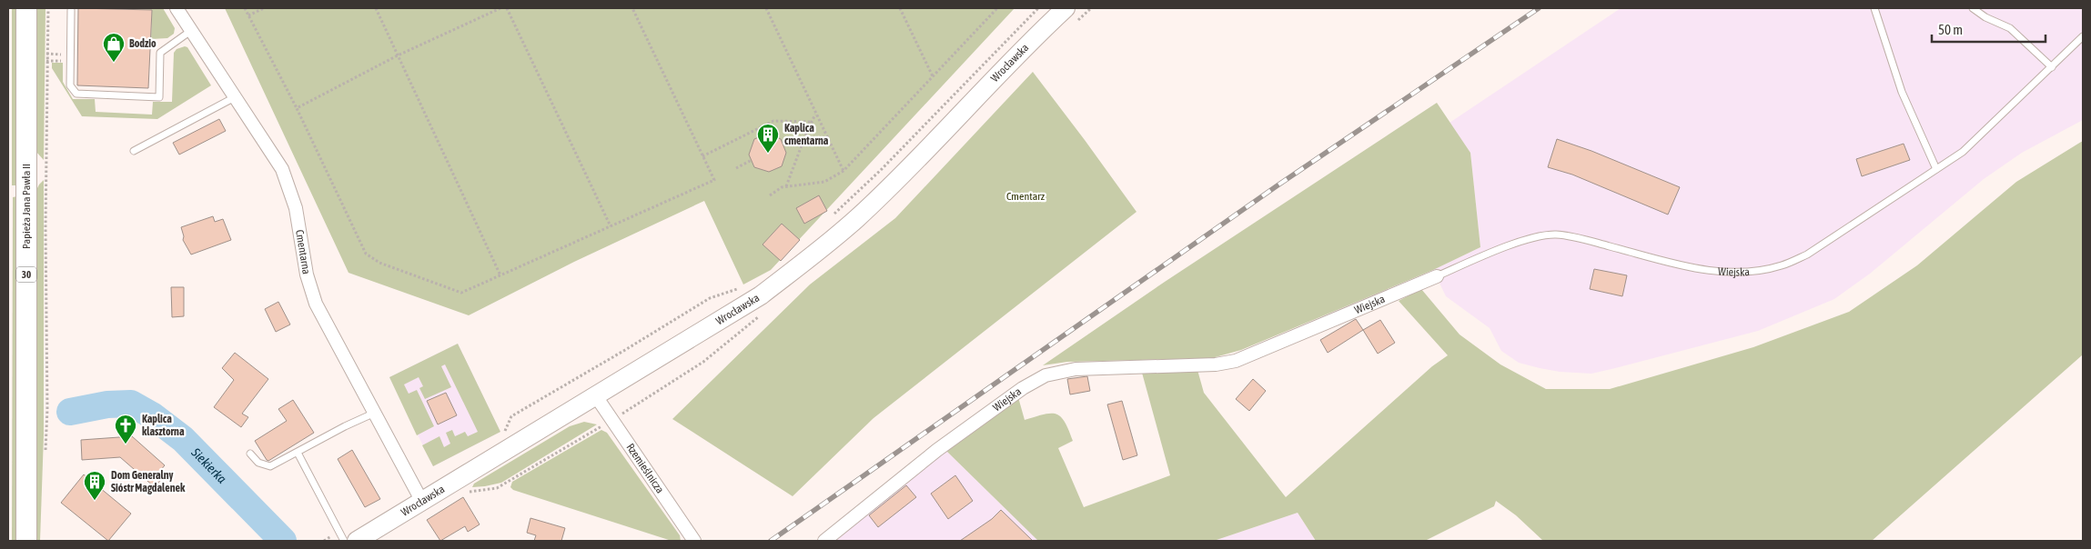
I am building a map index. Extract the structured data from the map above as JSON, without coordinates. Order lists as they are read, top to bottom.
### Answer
{
  "streets": {
    "main road": ["Wrocławska", "Papieża Jana Pawła II", "30"],
    "street": ["Cmentarna", "Wiejska", "Rzemieślnicza"]
  },
  "crossings": [
    ["Wrocławska", "Cmentarna"],
    ["Wrocławska", "Rzemieślnicza"]
  ],
  "water": ["Siekierka"],
  "parks": ["Cmentarz"],
  "places": {
    "shop": ["Bodzio"],
    "building": ["Kaplica cmentarna", "Dom Generalny Sióstr Magdalenek"],
    "church": ["Kaplica klasztorna"]
  },
  "scale_bar": "50 m"
}
